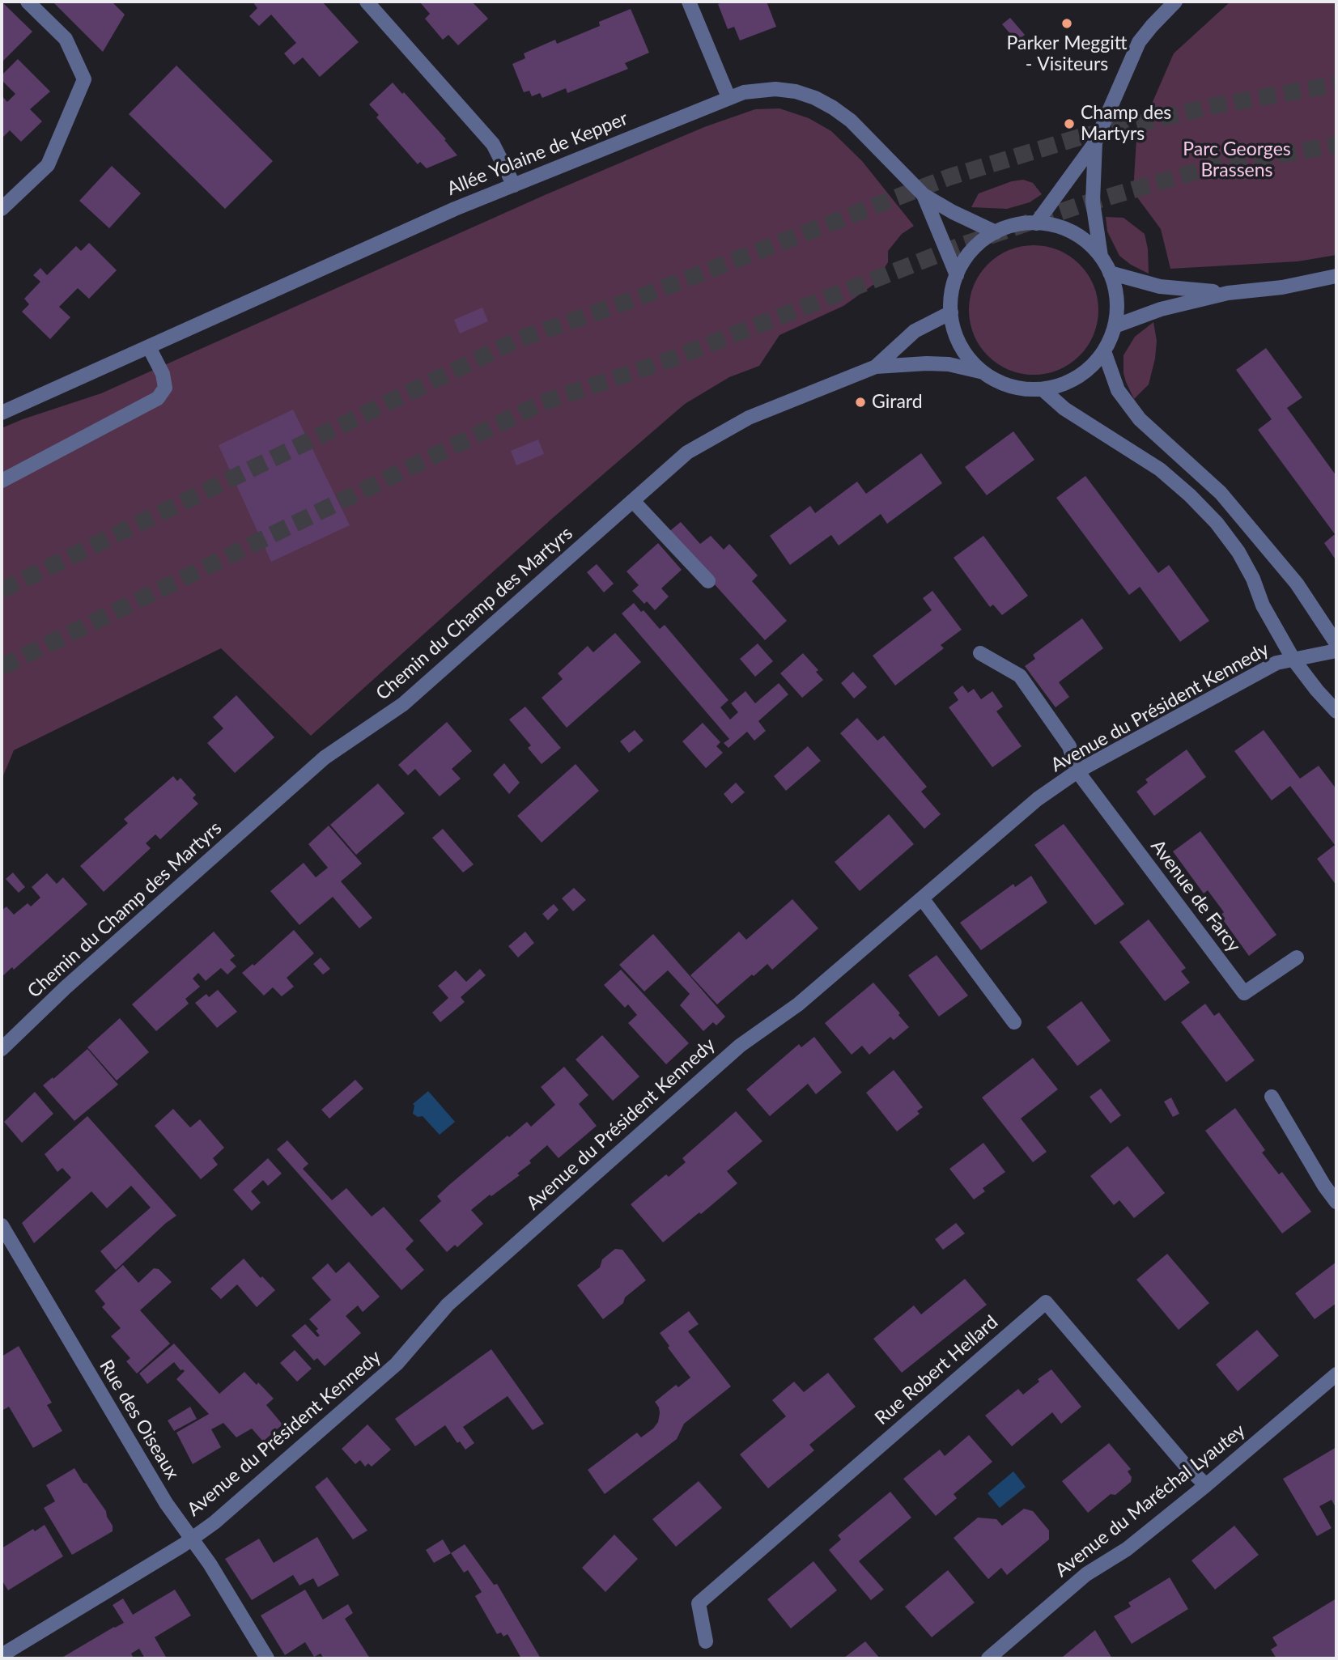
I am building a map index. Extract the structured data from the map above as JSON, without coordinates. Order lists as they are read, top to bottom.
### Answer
{
  "streets": {
    "street": [
      "Allée Yolaine de Kepper",
      "Chemin du Champ des Martyrs",
      "Avenue du Président Kennedy",
      "Avenue de Farcy",
      "Rue Robert Hellard",
      "Rue des Oiseaux",
      "Avenue du Maréchal Lyautey"
    ]
  },
  "crossings": [
    ["Allée Yolaine de Kepper", "Chemin du Champ des Martyrs"],
    ["Avenue du Président Kennedy", "Avenue de Farcy"],
    ["Avenue du Président Kennedy", "Rue des Oiseaux"],
    ["Rue Robert Hellard", "Avenue du Maréchal Lyautey"]
  ],
  "parks": ["Parc Georges Brassens"],
  "places": ["Parker Meggitt - Visiteurs", "Champ des Martyrs", "Girard"]
}
